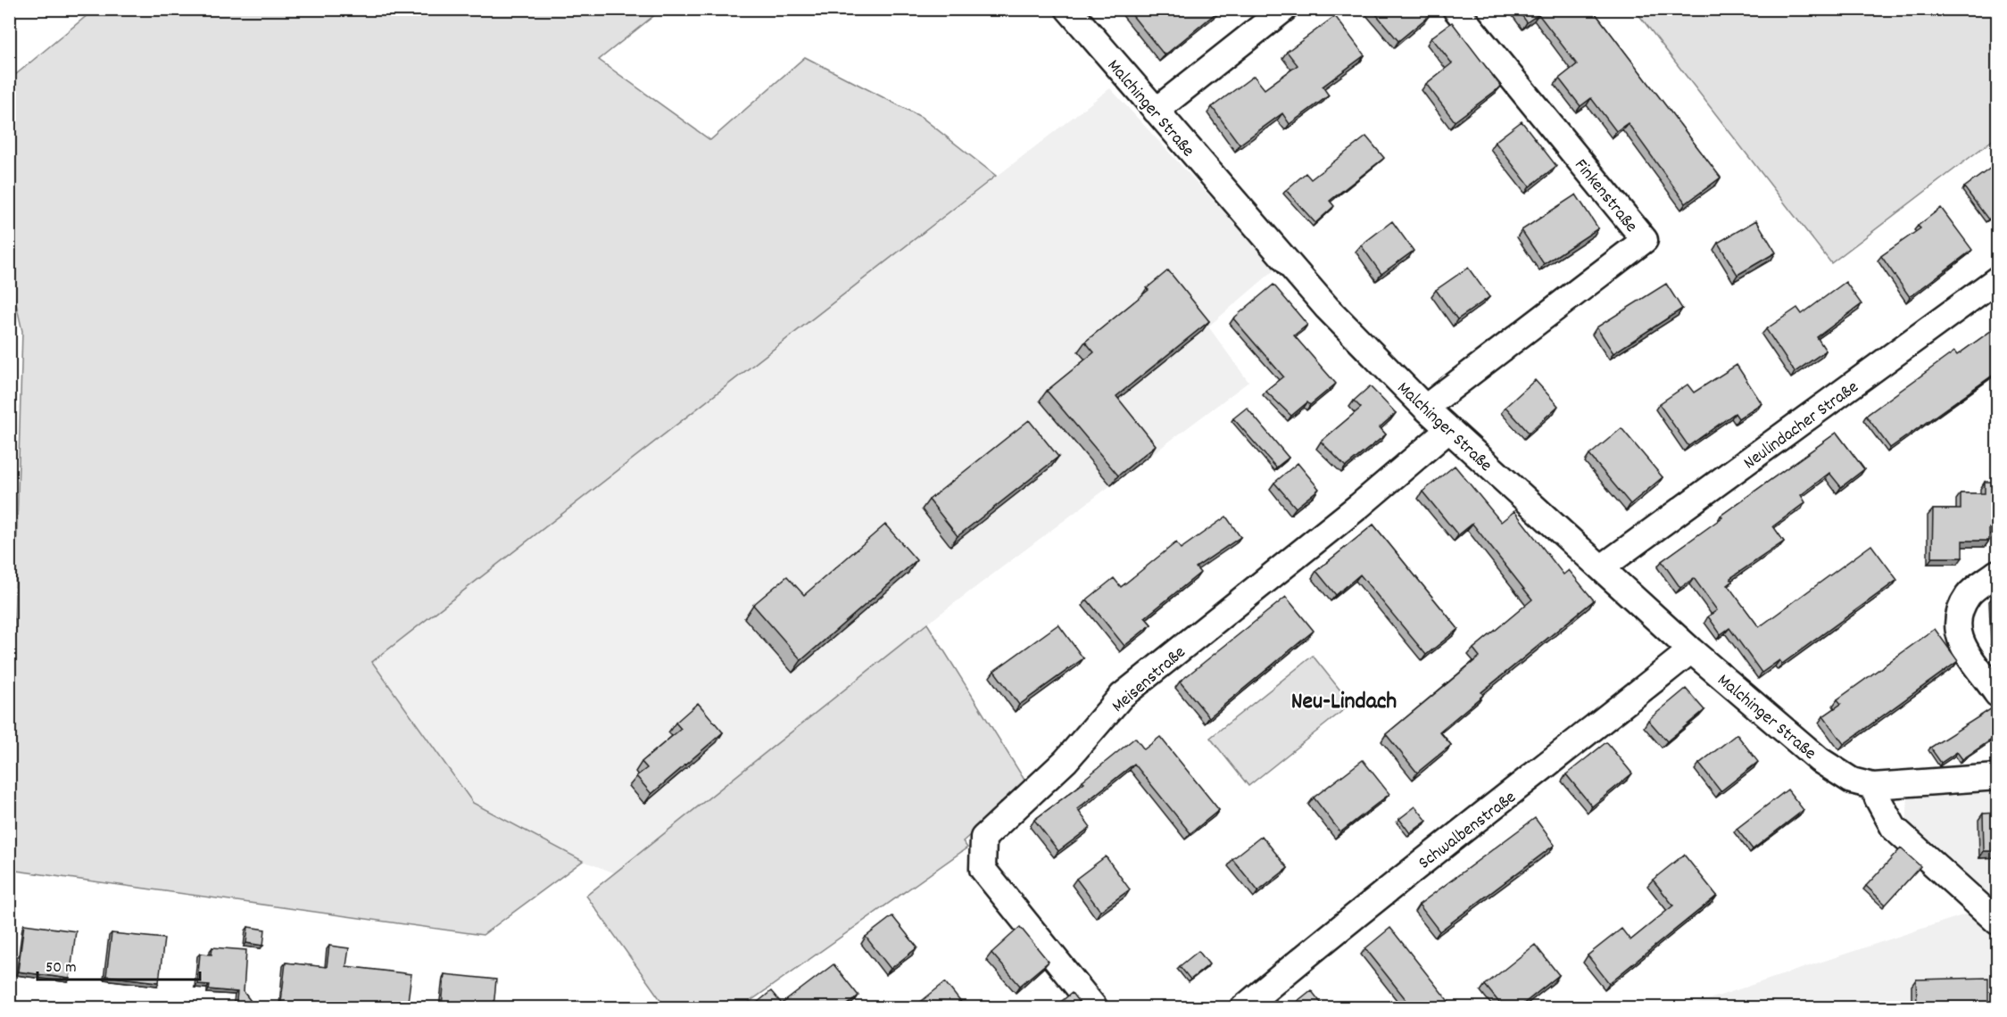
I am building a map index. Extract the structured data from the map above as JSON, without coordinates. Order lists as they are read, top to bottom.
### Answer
{
  "streets": {
    "street": [
      "Malchinger Straße",
      "Finkenstraße",
      "Neulindacher Straße",
      "Meisenstraße",
      "Schwalbenstraße"
    ]
  },
  "crossings": [
    ["Malchinger Straße", "Finkenstraße"],
    ["Malchinger Straße", "Neulindacher Straße"],
    ["Malchinger Straße", "Meisenstraße"],
    ["Malchinger Straße", "Schwalbenstraße"]
  ],
  "districts": ["Neu-Lindach"],
  "scale_bar": "50 m"
}
